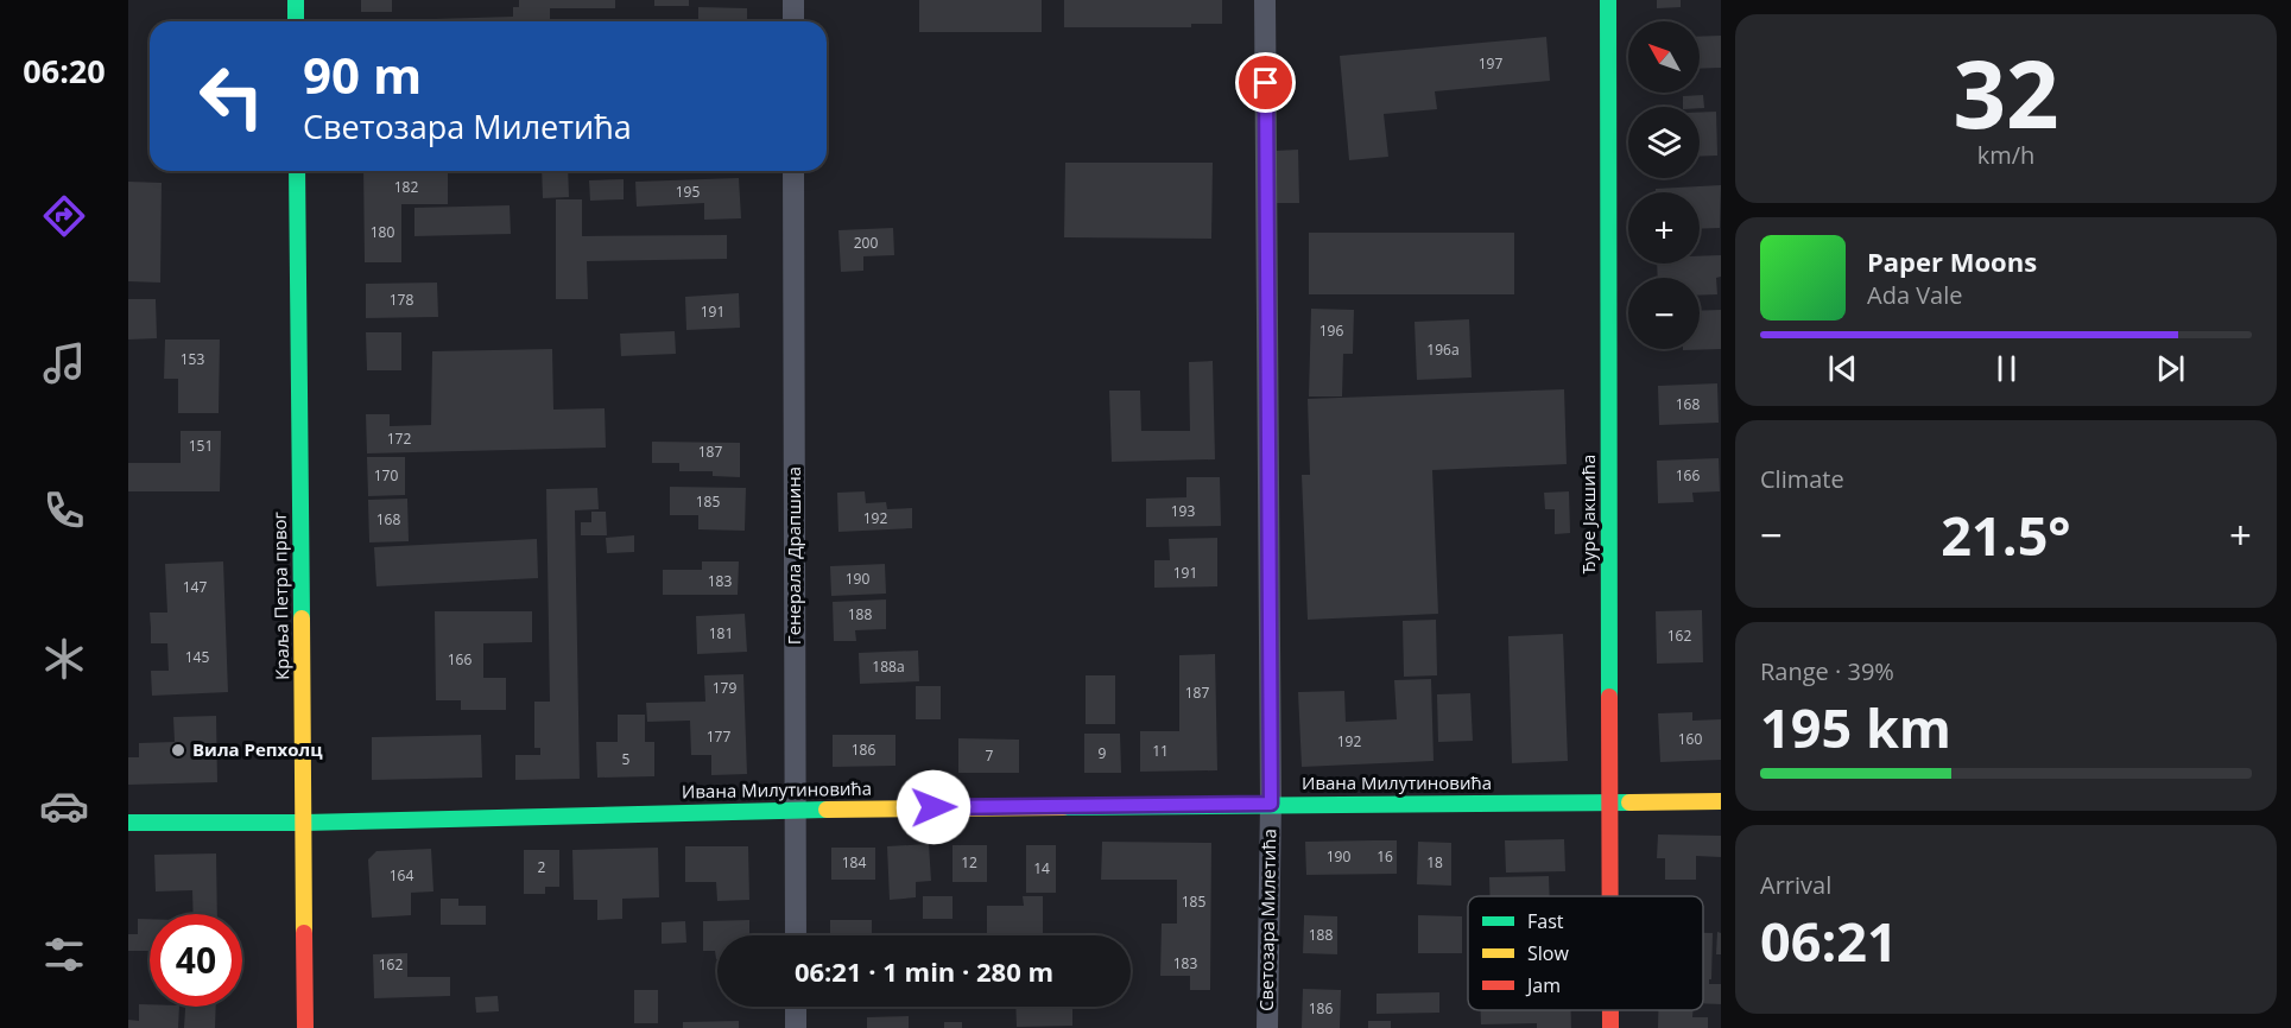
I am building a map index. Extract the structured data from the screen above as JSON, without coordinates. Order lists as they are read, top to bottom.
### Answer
{
  "streets": {
    "street": [
      "Ђуре Јакшића",
      "Генерала Драпшина",
      "Краља Петра првог",
      "Ивана Милутиновића",
      "Светозара Милетића"
    ]
  },
  "crossings": [
    ["Ђуре Јакшића", "Ивана Милутиновића"],
    ["Генерала Драпшина", "Ивана Милутиновића"],
    ["Краља Петра првог", "Ивана Милутиновића"],
    ["Ивана Милутиновића", "Светозара Милетића"]
  ],
  "places": ["Вила Репхолц"],
  "house_numbers": [
    "197",
    "182",
    "195",
    "180",
    "200",
    "178",
    "191",
    "196",
    "196a",
    "153",
    "168",
    "172",
    "151",
    "187",
    "170",
    "166",
    "185",
    "193",
    "192",
    "168",
    "191",
    "190",
    "183",
    "147",
    "188",
    "181",
    "162",
    "145",
    "166",
    "188a",
    "179",
    "187",
    "177",
    "160",
    "192",
    "186",
    "11",
    "9",
    "7",
    "5",
    "190",
    "16",
    "184",
    "12",
    "18",
    "2",
    "14",
    "164",
    "185",
    "188",
    "183",
    "162",
    "186"
  ],
  "legend": ["Fast", "Slow", "Jam"],
  "north": "top left",
  "page": {
    "tabs": "06:20",
    "tile": [
      ["32", "km/h"],
      "Climate",
      ["Range · 39%", "195 km"],
      ["Arrival", "06:21"]
    ],
    "map_buttons": ["+", "−"],
    "turn": ["90 m", "Светозара Милетића"],
    "song": ["Paper Moons", "Ada Vale"],
    "heat": ["−", "21.5°", "+"],
    "limit": "40",
    "trip": "06:21 · 1 min · 280 m"
  }
}
